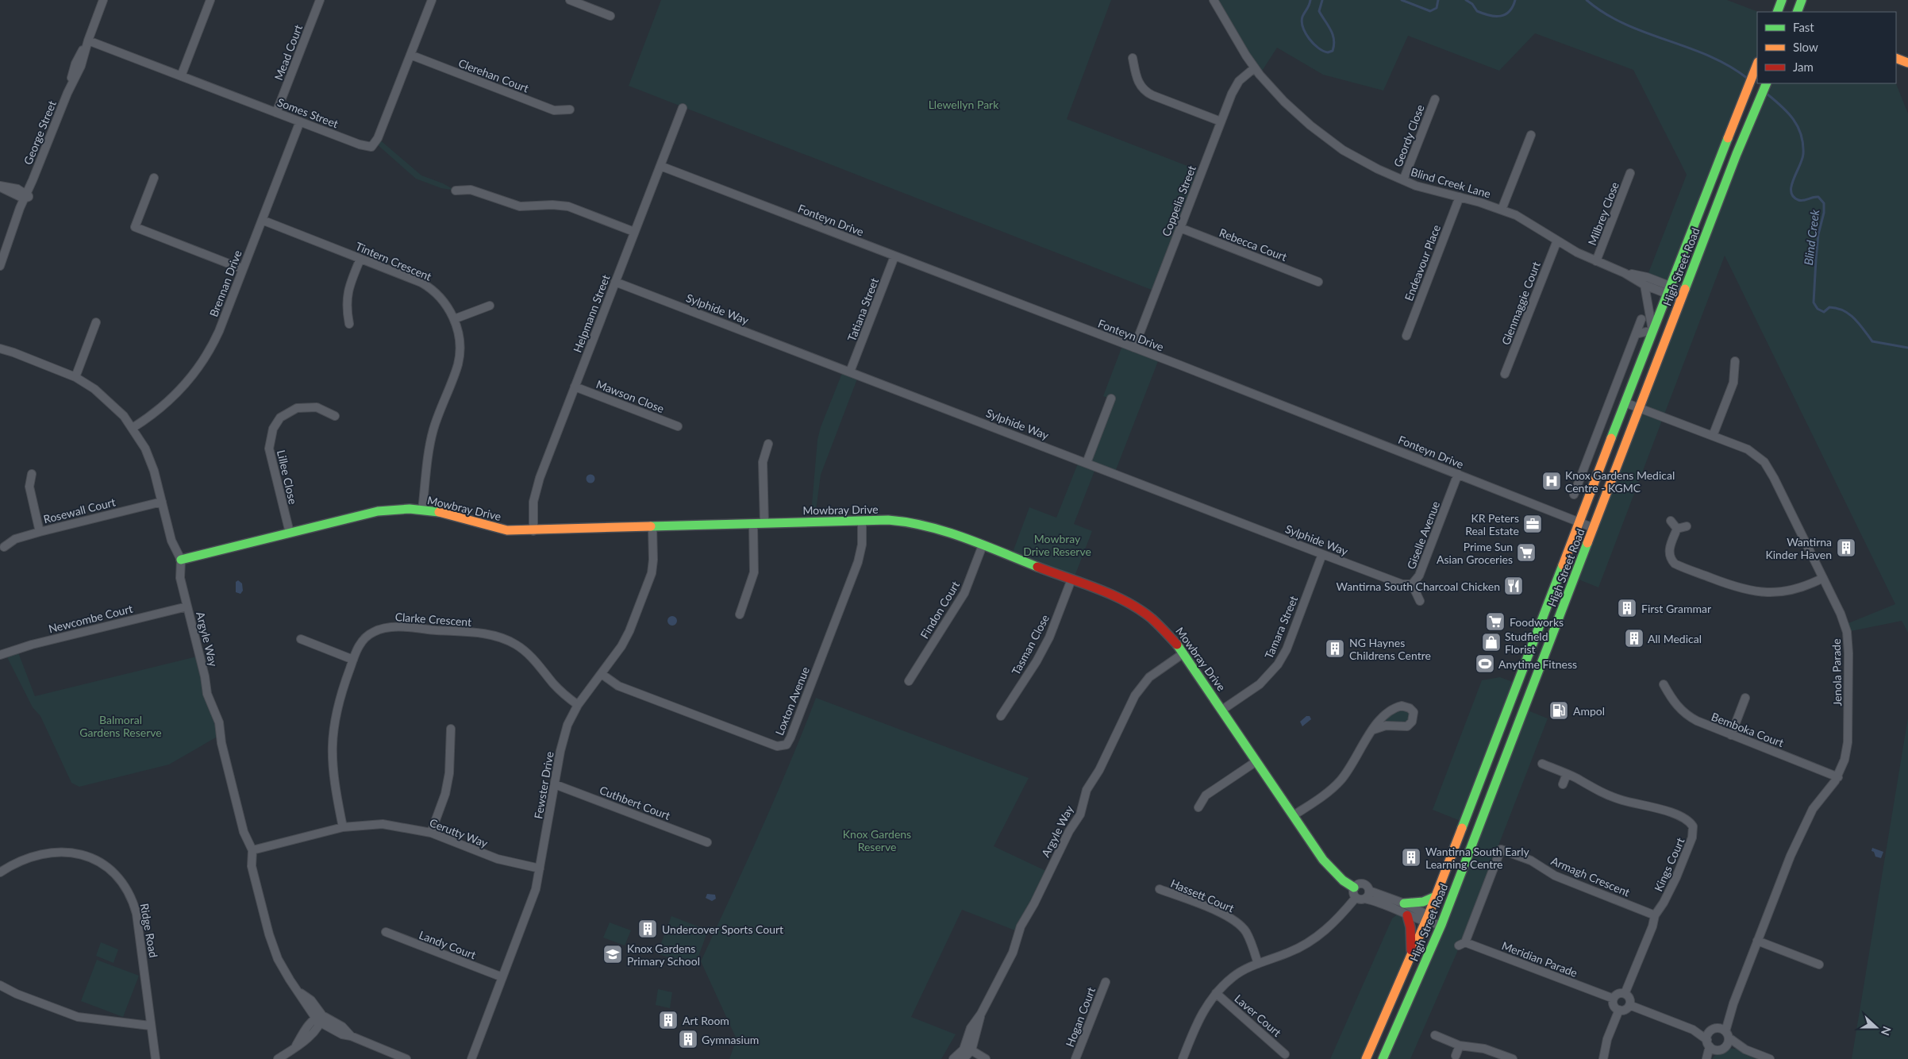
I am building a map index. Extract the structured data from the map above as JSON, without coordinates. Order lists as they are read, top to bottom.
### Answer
{
  "streets": {
    "main road": ["High Street Road", "Mowbray Drive"],
    "street": [
      "Mead Court",
      "Clerehan Court",
      "Somes Street",
      "George Street",
      "Geordy Close",
      "Blind Creek Lane",
      "Coppelia Street",
      "Milbrey Close",
      "Fonteyn Drive",
      "Rebecca Court",
      "Tintern Crescent",
      "Endeavour Place",
      "Brennan Drive",
      "Glenmaggie Court",
      "Sylphide Way",
      "Tatiana Street",
      "Helpmann Street",
      "Mawson Close",
      "Lillee Close",
      "Rosewall Court",
      "Giselle Avenue",
      "Findon Court",
      "Newcombe Court",
      "Clarke Crescent",
      "Tamara Street",
      "Argyle Way",
      "Tasman Close",
      "Jenola Parade",
      "Loxton Avenue",
      "Bemboka Court",
      "Fewster Drive",
      "Cuthbert Court",
      "Cerutty Way",
      "Kings Court",
      "Armagh Crescent",
      "Hassett Court",
      "Ridge Road",
      "Landy Court",
      "Meridian Parade",
      "Laver Court",
      "Hogan Court"
    ]
  },
  "crossings": [
    ["Mead Court", "Somes Street"],
    ["Clerehan Court", "Somes Street"],
    ["Somes Street", "George Street"],
    ["Somes Street", "Brennan Drive"],
    ["Geordy Close", "Blind Creek Lane"],
    ["Blind Creek Lane", "Coppelia Street"],
    ["Blind Creek Lane", "Milbrey Close"],
    ["Blind Creek Lane", "Endeavour Place"],
    ["Blind Creek Lane", "High Street Road"],
    ["Blind Creek Lane", "Glenmaggie Court"],
    ["Coppelia Street", "Fonteyn Drive"],
    ["Coppelia Street", "Rebecca Court"],
    ["Fonteyn Drive", "High Street Road"],
    ["Fonteyn Drive", "Tatiana Street"],
    ["Fonteyn Drive", "Helpmann Street"],
    ["Fonteyn Drive", "Giselle Avenue"],
    ["Tintern Crescent", "Brennan Drive"],
    ["Tintern Crescent", "Mowbray Drive"],
    ["High Street Road", "Mowbray Drive"],
    ["High Street Road", "Jenola Parade"],
    ["Brennan Drive", "Argyle Way"],
    ["Sylphide Way", "Tatiana Street"],
    ["Sylphide Way", "Helpmann Street"],
    ["Sylphide Way", "Giselle Avenue"],
    ["Sylphide Way", "Tamara Street"],
    ["Helpmann Street", "Mawson Close"],
    ["Helpmann Street", "Mowbray Drive"],
    ["Lillee Close", "Mowbray Drive"],
    ["Mowbray Drive", "Findon Court"],
    ["Mowbray Drive", "Tamara Street"],
    ["Mowbray Drive", "Argyle Way"],
    ["Mowbray Drive", "Tasman Close"],
    ["Mowbray Drive", "Loxton Avenue"],
    ["Mowbray Drive", "Fewster Drive"],
    ["Rosewall Court", "Argyle Way"],
    ["Newcombe Court", "Argyle Way"],
    ["Clarke Crescent", "Fewster Drive"],
    ["Clarke Crescent", "Cerutty Way"],
    ["Argyle Way", "Cerutty Way"],
    ["Jenola Parade", "Bemboka Court"],
    ["Loxton Avenue", "Fewster Drive"],
    ["Fewster Drive", "Cuthbert Court"],
    ["Fewster Drive", "Cerutty Way"],
    ["Fewster Drive", "Landy Court"],
    ["Kings Court", "Armagh Crescent"],
    ["Kings Court", "Meridian Parade"],
    ["Armagh Crescent", "Meridian Parade"]
  ],
  "water": ["Blind Creek"],
  "parks": [
    "Llewellyn Park",
    "Mowbray Drive Reserve",
    "Balmoral Gardens Reserve",
    "Knox Gardens Reserve"
  ],
  "places": {
    "hospital": ["Knox Gardens Medical Centre - KGMC"],
    "office": ["KR Peters Real Estate"],
    "building": [
      "Wantirna Kinder Haven",
      "First Grammar",
      "All Medical",
      "NG Haynes Childrens Centre",
      "Wantirna South Early Learning Centre",
      "Undercover Sports Court",
      "Art Room",
      "Gymnasium"
    ],
    "supermarket": ["Prime Sun Asian Groceries", "Foodworks"],
    "restaurant": ["Wantirna South Charcoal Chicken"],
    "shop": ["Studfield Florist"],
    "sports": ["Anytime Fitness"],
    "fuel station": ["Ampol"],
    "school or university": ["Knox Gardens Primary School"]
  },
  "legend": ["Fast", "Slow", "Jam"],
  "north": "right"
}
